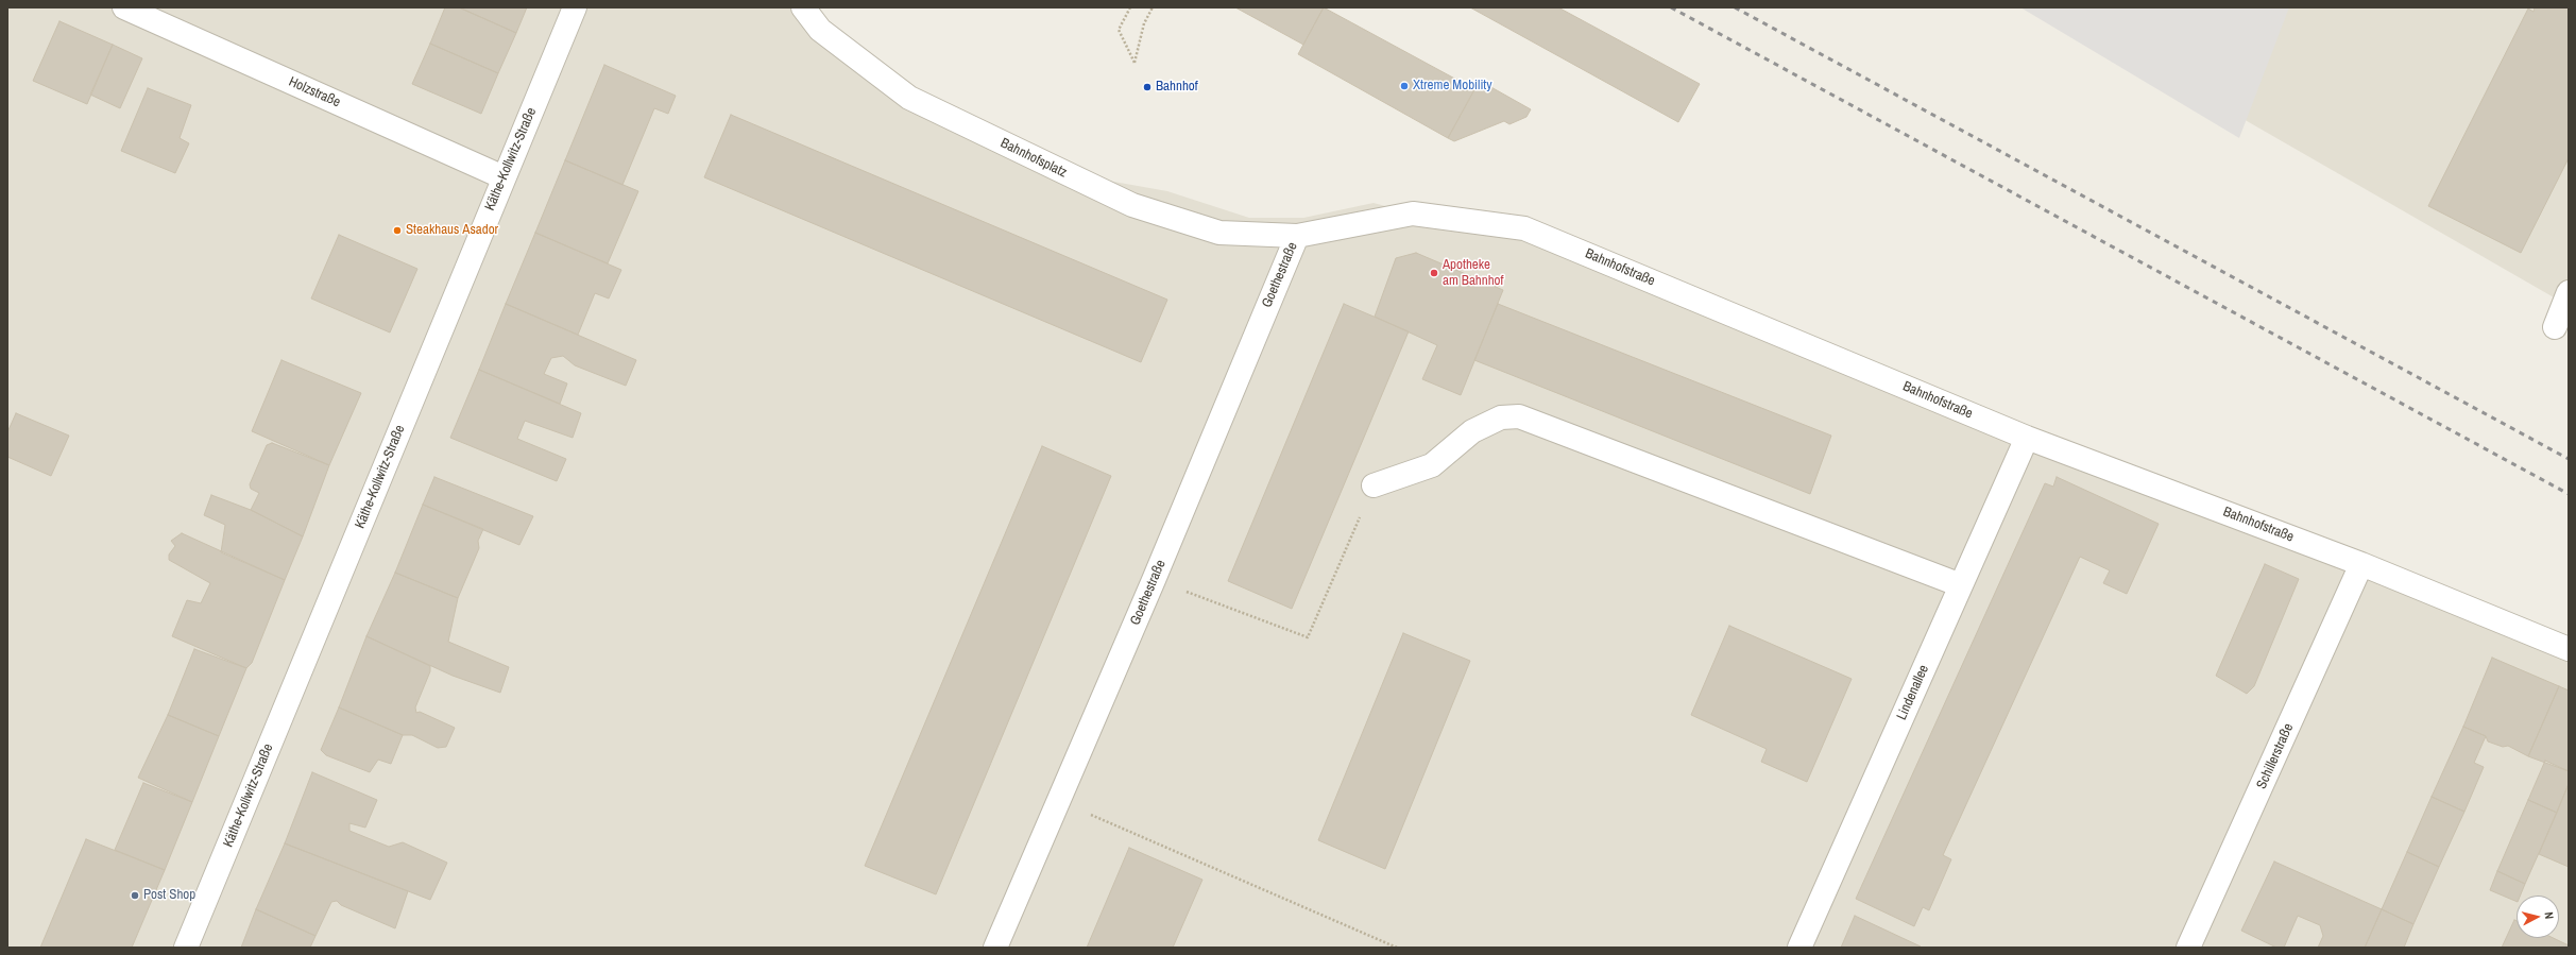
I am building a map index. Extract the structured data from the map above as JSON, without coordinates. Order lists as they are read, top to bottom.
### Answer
{
  "streets": {
    "street": [
      "Holzstraße",
      "Bahnhofsplatz",
      "Käthe-Kollwitz-Straße",
      "Bahnhofstraße",
      "Goethestraße",
      "Lindenallee",
      "Schillerstraße"
    ]
  },
  "crossings": [
    ["Holzstraße", "Käthe-Kollwitz-Straße"],
    ["Bahnhofsplatz", "Bahnhofstraße"],
    ["Bahnhofsplatz", "Goethestraße"],
    ["Bahnhofstraße", "Goethestraße"],
    ["Bahnhofstraße", "Lindenallee"],
    ["Bahnhofstraße", "Schillerstraße"]
  ],
  "places": [
    "Xtreme Mobility",
    "Bahnhof",
    "Steakhaus Asador",
    "Apotheke am Bahnhof",
    "Post Shop"
  ],
  "north": "right"
}
